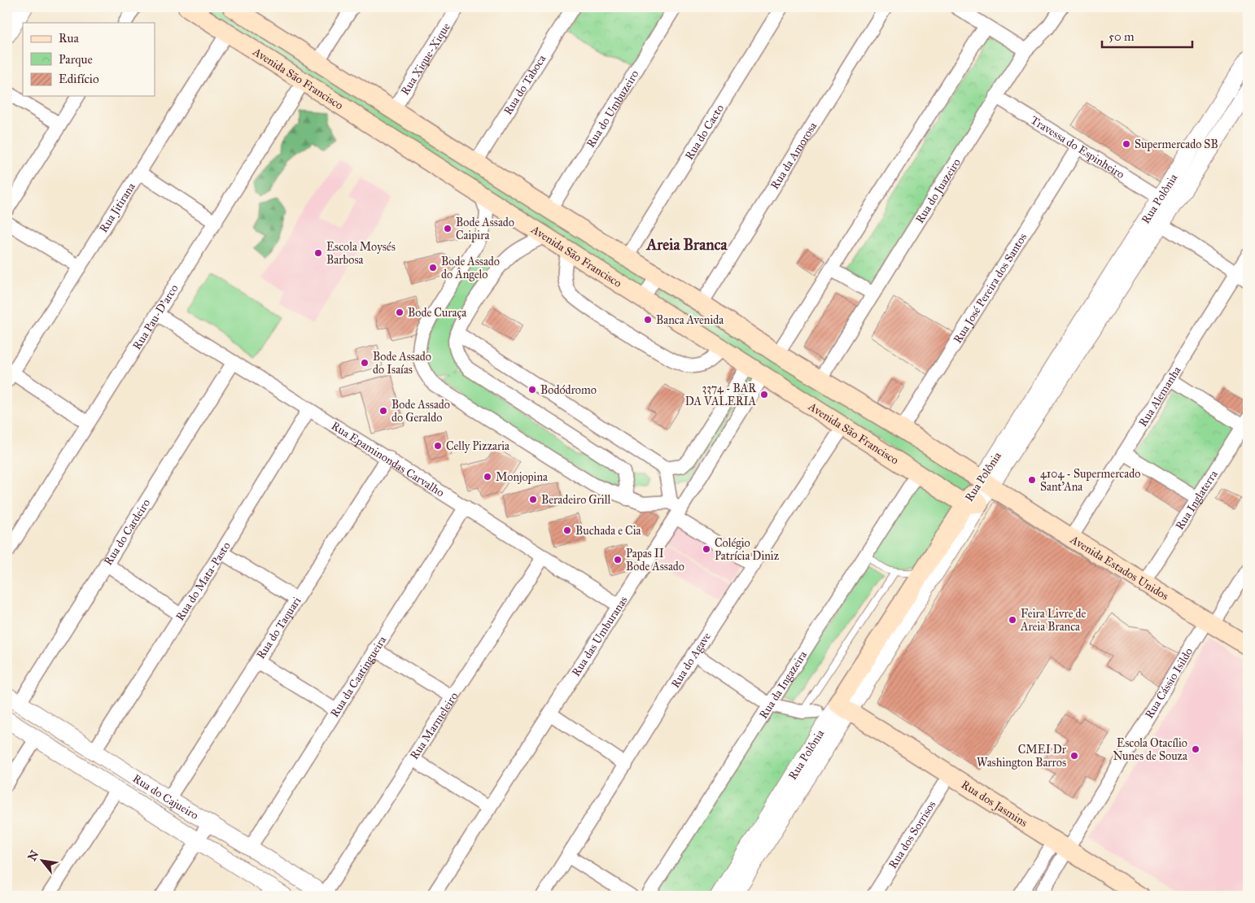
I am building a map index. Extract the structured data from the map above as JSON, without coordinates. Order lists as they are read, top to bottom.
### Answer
{
  "streets": {
    "main road": [
      "Avenida São Francisco",
      "Rua Polônia",
      "Avenida Estados Unidos",
      "Rua dos Jasmins"
    ],
    "street": [
      "Rua Xique-Xique",
      "Rua do Taboca",
      "Rua do Umbuzeiro",
      "Rua do Cacto",
      "Travessa do Espinheiro",
      "Rua da Amorosa",
      "Rua do Juazeiro",
      "Rua Jitirana",
      "Rua José Pereira dos Santos",
      "Rua Pau-D'arco",
      "Rua Alemanha",
      "Rua Epaminondas Carvalho",
      "Rua Inglaterra",
      "Rua do Cardeiro",
      "Rua do Mata-Pasto",
      "Rua do Taquari",
      "Rua das Umburanas",
      "Rua do Agave",
      "Rua da Caatingueira",
      "Rua Cássio Isildo",
      "Rua da Ingazeira",
      "Rua Marmeleiro",
      "Rua do Cajueiro",
      "Rua dos Sorrisos"
    ]
  },
  "crossings": [
    ["Rua Xique-Xique", "Avenida São Francisco"],
    ["Avenida São Francisco", "Rua do Taboca"],
    ["Avenida São Francisco", "Rua do Umbuzeiro"],
    ["Avenida São Francisco", "Rua do Cacto"],
    ["Avenida São Francisco", "Rua da Amorosa"],
    ["Avenida São Francisco", "Rua do Juazeiro"],
    ["Avenida São Francisco", "Rua Polônia"],
    ["Avenida São Francisco", "Rua Jitirana"],
    ["Avenida São Francisco", "Rua José Pereira dos Santos"],
    ["Avenida São Francisco", "Rua Pau-D'arco"],
    ["Avenida São Francisco", "Avenida Estados Unidos"],
    ["Avenida São Francisco", "Rua das Umburanas"],
    ["Avenida São Francisco", "Rua do Agave"],
    ["Avenida São Francisco", "Rua da Ingazeira"],
    ["Travessa do Espinheiro", "Rua do Juazeiro"],
    ["Travessa do Espinheiro", "Rua Polônia"],
    ["Travessa do Espinheiro", "Rua José Pereira dos Santos"],
    ["Rua Polônia", "Avenida Estados Unidos"],
    ["Rua Polônia", "Rua dos Jasmins"],
    ["Rua Pau-D'arco", "Rua Epaminondas Carvalho"],
    ["Rua Alemanha", "Avenida Estados Unidos"],
    ["Rua Epaminondas Carvalho", "Rua do Cardeiro"],
    ["Rua Epaminondas Carvalho", "Rua do Mata-Pasto"],
    ["Rua Epaminondas Carvalho", "Rua do Taquari"],
    ["Rua Epaminondas Carvalho", "Rua das Umburanas"],
    ["Rua Epaminondas Carvalho", "Rua da Caatingueira"],
    ["Rua Epaminondas Carvalho", "Rua Marmeleiro"],
    ["Rua Inglaterra", "Avenida Estados Unidos"],
    ["Rua do Cardeiro", "Rua do Cajueiro"],
    ["Avenida Estados Unidos", "Rua Cássio Isildo"],
    ["Rua do Mata-Pasto", "Rua do Cajueiro"],
    ["Rua do Taquari", "Rua do Cajueiro"],
    ["Rua da Caatingueira", "Rua do Cajueiro"],
    ["Rua Cássio Isildo", "Rua dos Jasmins"],
    ["Rua Marmeleiro", "Rua do Cajueiro"],
    ["Rua dos Jasmins", "Rua dos Sorrisos"]
  ],
  "districts": ["Areia Branca"],
  "places": [
    "Supermercado SB",
    "Bode Assado Caipira",
    "Escola Moysés Barbosa",
    "Bode Assado do Ângelo",
    "Bode Curaça",
    "Banca Avenida",
    "Bode Assado do Isaías",
    "Bodódromo",
    "3374 - BAR DA VALERIA",
    "Bode Assado do Geraldo",
    "Celly Pizzaria",
    "Monjopina",
    "4104 - Supermercado Sant'Ana",
    "Beradeiro Grill",
    "Buchada e Cia",
    "Colégio Patrícia Diniz",
    "Papas II Bode Assado",
    "Feira Livre de Areia Branca",
    "Escola Otacílio Nunes de Souza",
    "CMEI Dr Washington Barros"
  ],
  "legend": ["Rua", "Parque", "Edifício"],
  "scale_bar": "50 m",
  "north": "top left"
}
